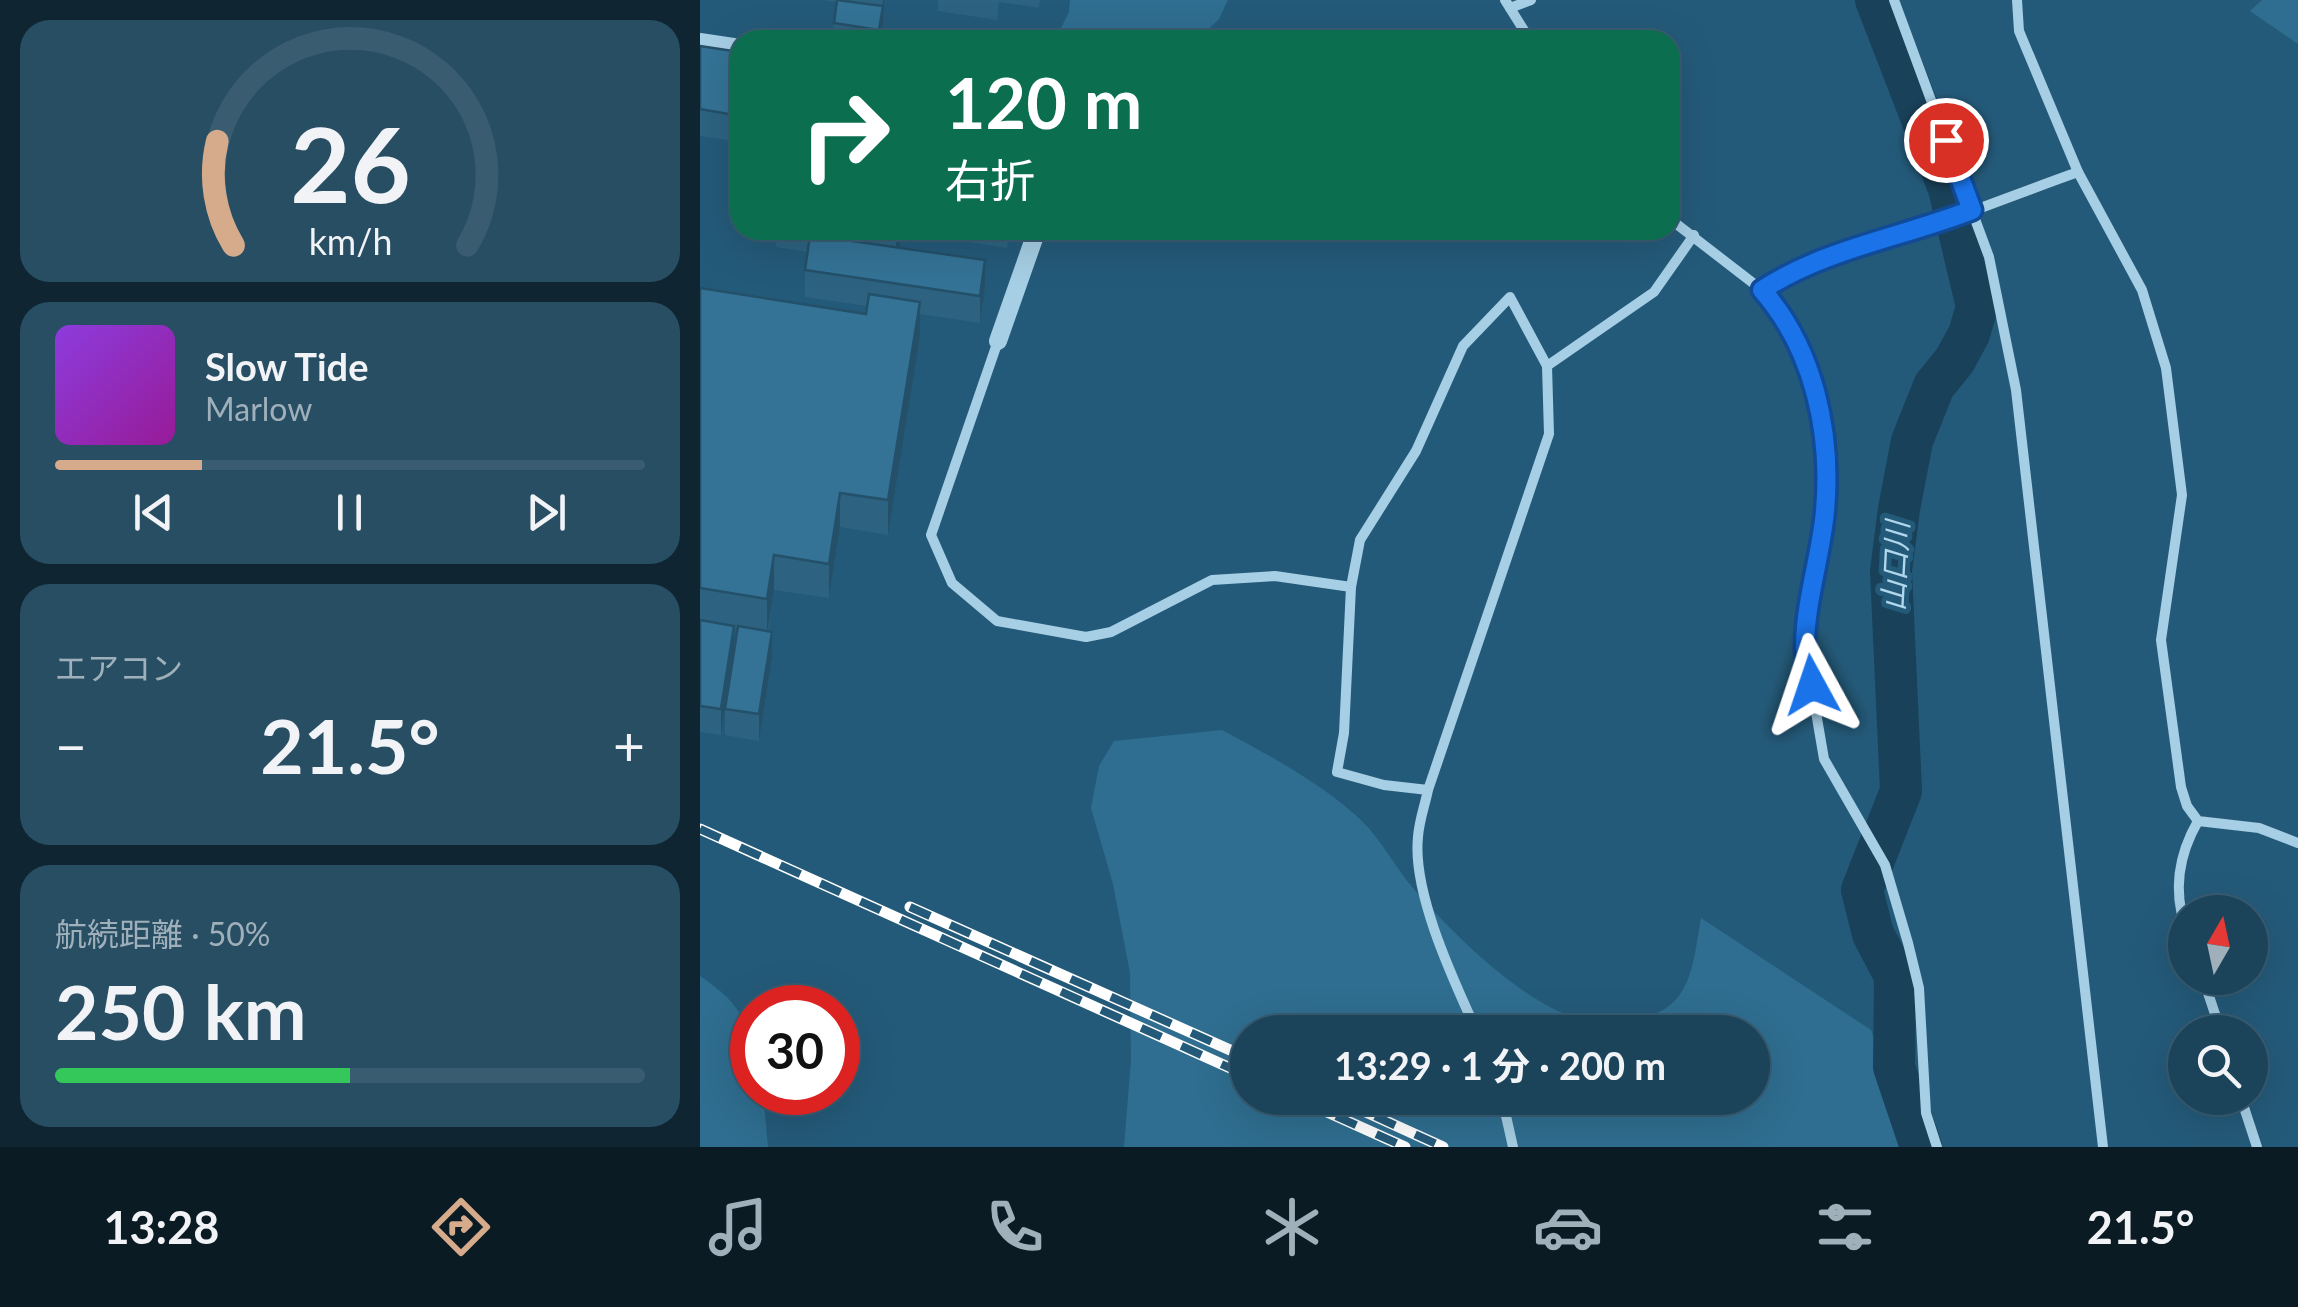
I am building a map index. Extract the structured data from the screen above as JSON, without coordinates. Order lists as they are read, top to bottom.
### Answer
{
  "water": ["山口川"],
  "north": "top",
  "page": {
    "turn": ["120 m", "右折"],
    "song": ["Slow Tide", "Marlow"],
    "tile": [
      "エアコン",
      ["航続距離 · 50%", "250 km"]
    ],
    "heat": ["−", "21.5°", "+"],
    "limit": "30",
    "trip": "13:29 · 1 分 · 200 m",
    "tabs": ["13:28", "21.5°"],
    "gauge": ["26", "km/h"]
  }
}
